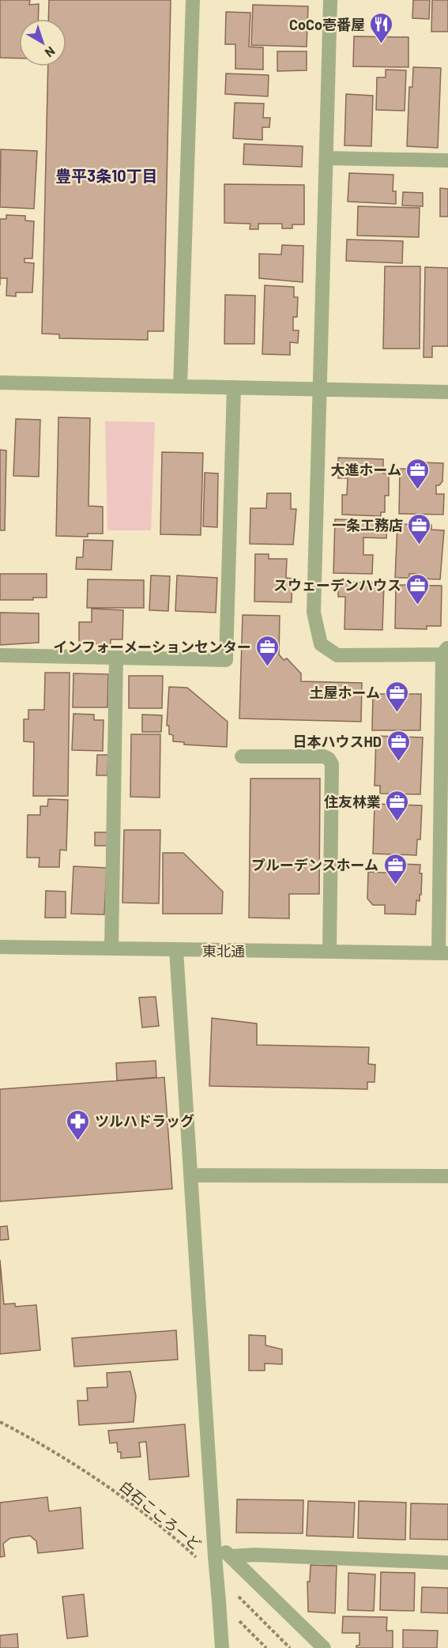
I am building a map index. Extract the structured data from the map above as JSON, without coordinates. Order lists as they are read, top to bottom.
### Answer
{
  "streets": {
    "street": ["東北通"],
    "path": ["白石こころーど"]
  },
  "districts": ["豊平3条10丁目"],
  "places": {
    "restaurant": ["CoCo壱番屋"],
    "office": [
      "大進ホーム",
      "一条工務店",
      "スウェーデンハウス",
      "インフォーメーションセンター",
      "土屋ホーム",
      "日本ハウスHD",
      "住友林業",
      "プルーデンスホーム"
    ],
    "pharmacy": ["ツルハドラッグ"]
  },
  "north": "bottom right"
}
